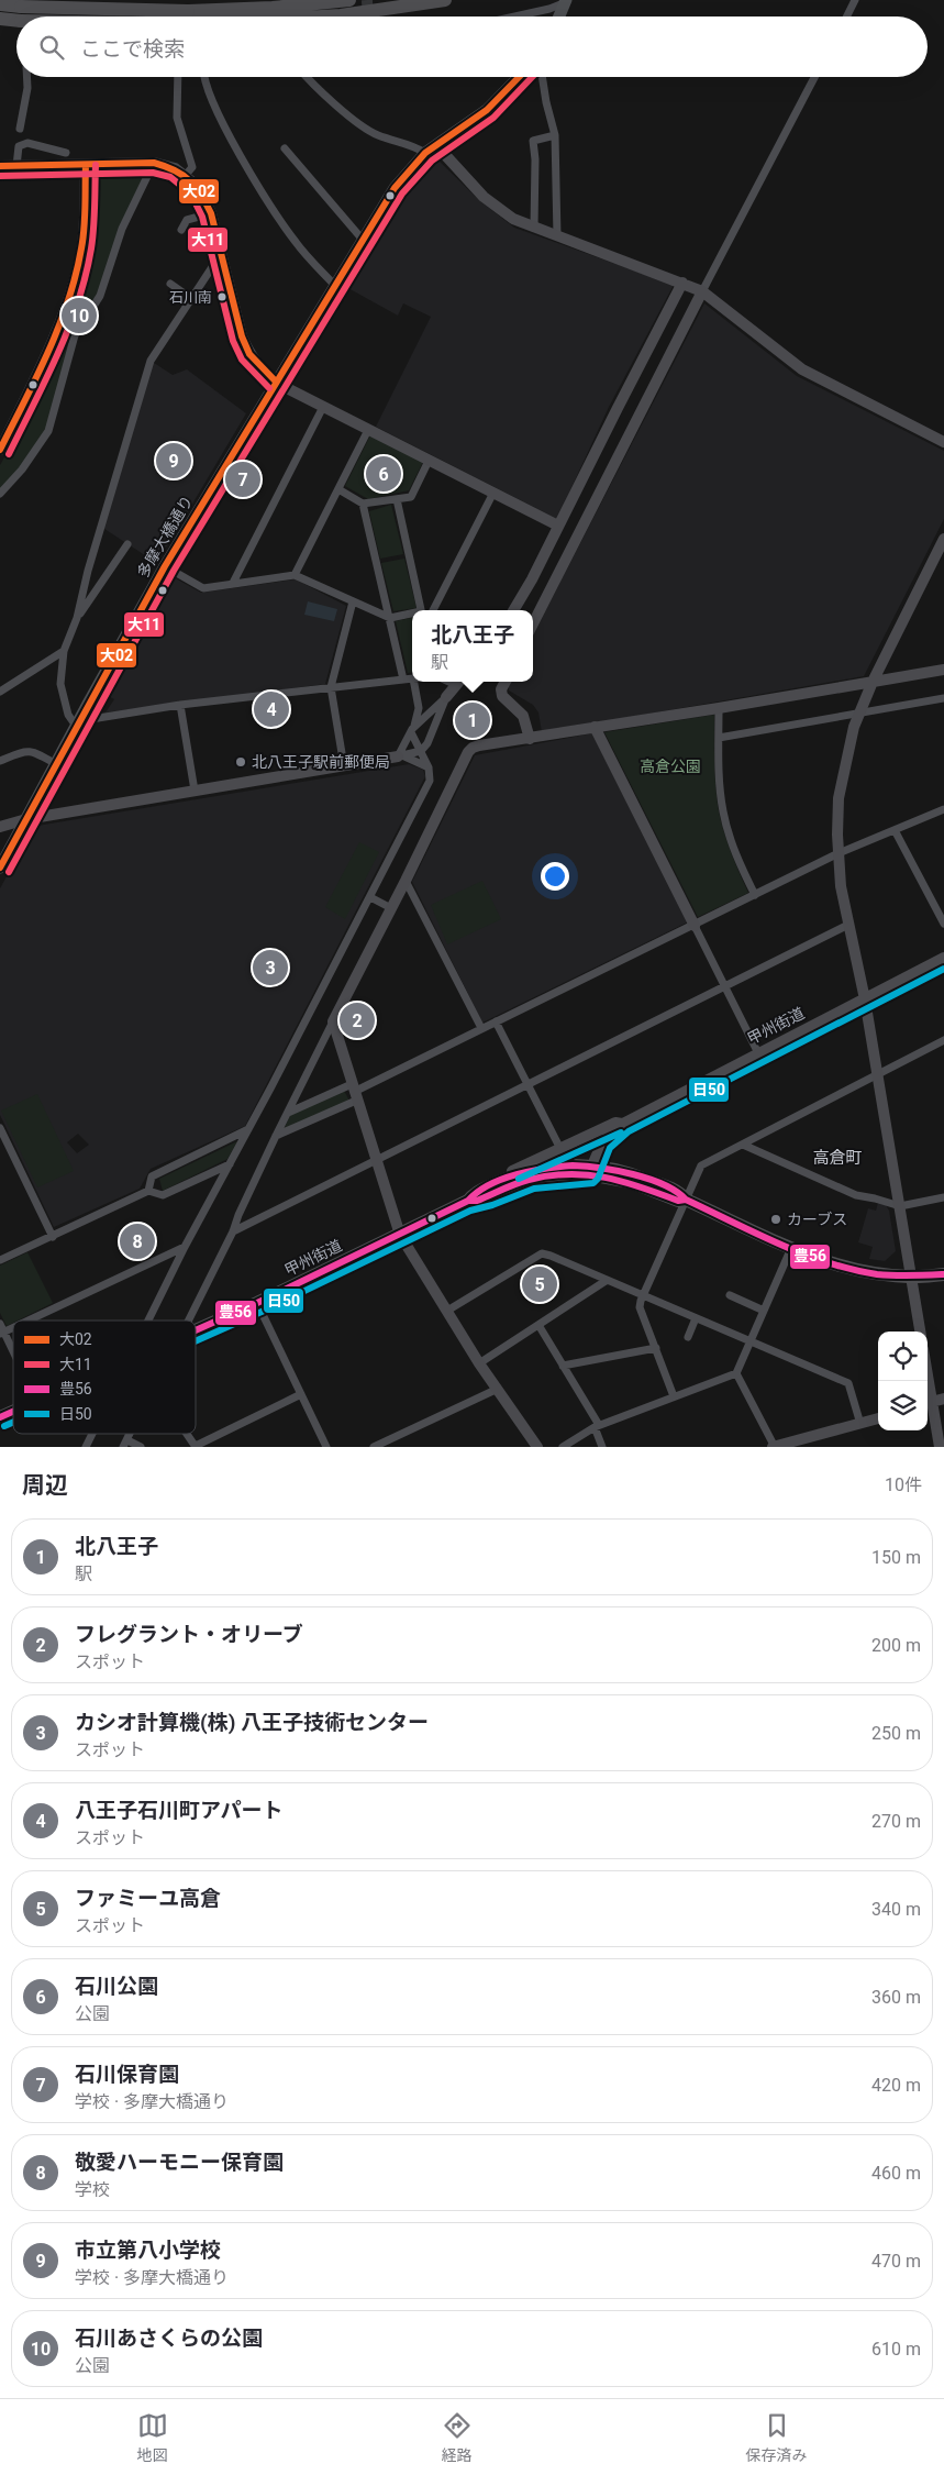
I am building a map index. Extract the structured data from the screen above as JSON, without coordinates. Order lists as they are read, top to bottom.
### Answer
{
  "streets": {
    "highway": ["甲州街道"],
    "main road": ["多摩大橋通り"]
  },
  "districts": ["高倉町"],
  "parks": ["高倉公園"],
  "places": ["石川南", "北八王子駅前郵便局", "カーブス"],
  "lines": [
    "transit line 大02",
    "transit line 大11",
    "transit line 日50",
    "transit line 豊56"
  ],
  "legend": [
    "大02",
    "大11",
    "豊56",
    "日50"
  ],
  "page": {
    "search": "ここで検索",
    "pins": [
      "10",
      "9",
      "6",
      "7",
      "4",
      "1",
      "3",
      "2",
      "8",
      "5"
    ],
    "popup": ["北八王子", "駅"],
    "heading": ["周辺", "10件"],
    "list": [
      {
        "mark": "1",
        "name": "北八王子",
        "note": "駅",
        "value": "150 m"
      },
      {
        "mark": "2",
        "name": "フレグラント・オリーブ",
        "note": "スポット",
        "value": "200 m"
      },
      {
        "mark": "3",
        "name": "カシオ計算機(株) 八王子技術センター",
        "note": "スポット",
        "value": "250 m"
      },
      {
        "mark": "4",
        "name": "八王子石川町アパート",
        "note": "スポット",
        "value": "270 m"
      },
      {
        "mark": "5",
        "name": "ファミーユ高倉",
        "note": "スポット",
        "value": "340 m"
      },
      {
        "mark": "6",
        "name": "石川公園",
        "note": "公園",
        "value": "360 m"
      },
      {
        "mark": "7",
        "name": "石川保育園",
        "note": "学校 · 多摩大橋通り",
        "value": "420 m"
      },
      {
        "mark": "8",
        "name": "敬愛ハーモニー保育園",
        "note": "学校",
        "value": "460 m"
      },
      {
        "mark": "9",
        "name": "市立第八小学校",
        "note": "学校 · 多摩大橋通り",
        "value": "470 m"
      },
      {
        "mark": "10",
        "name": "石川あさくらの公園",
        "note": "公園",
        "value": "610 m"
      }
    ],
    "nav": ["地図", "経路", "保存済み"]
  }
}
